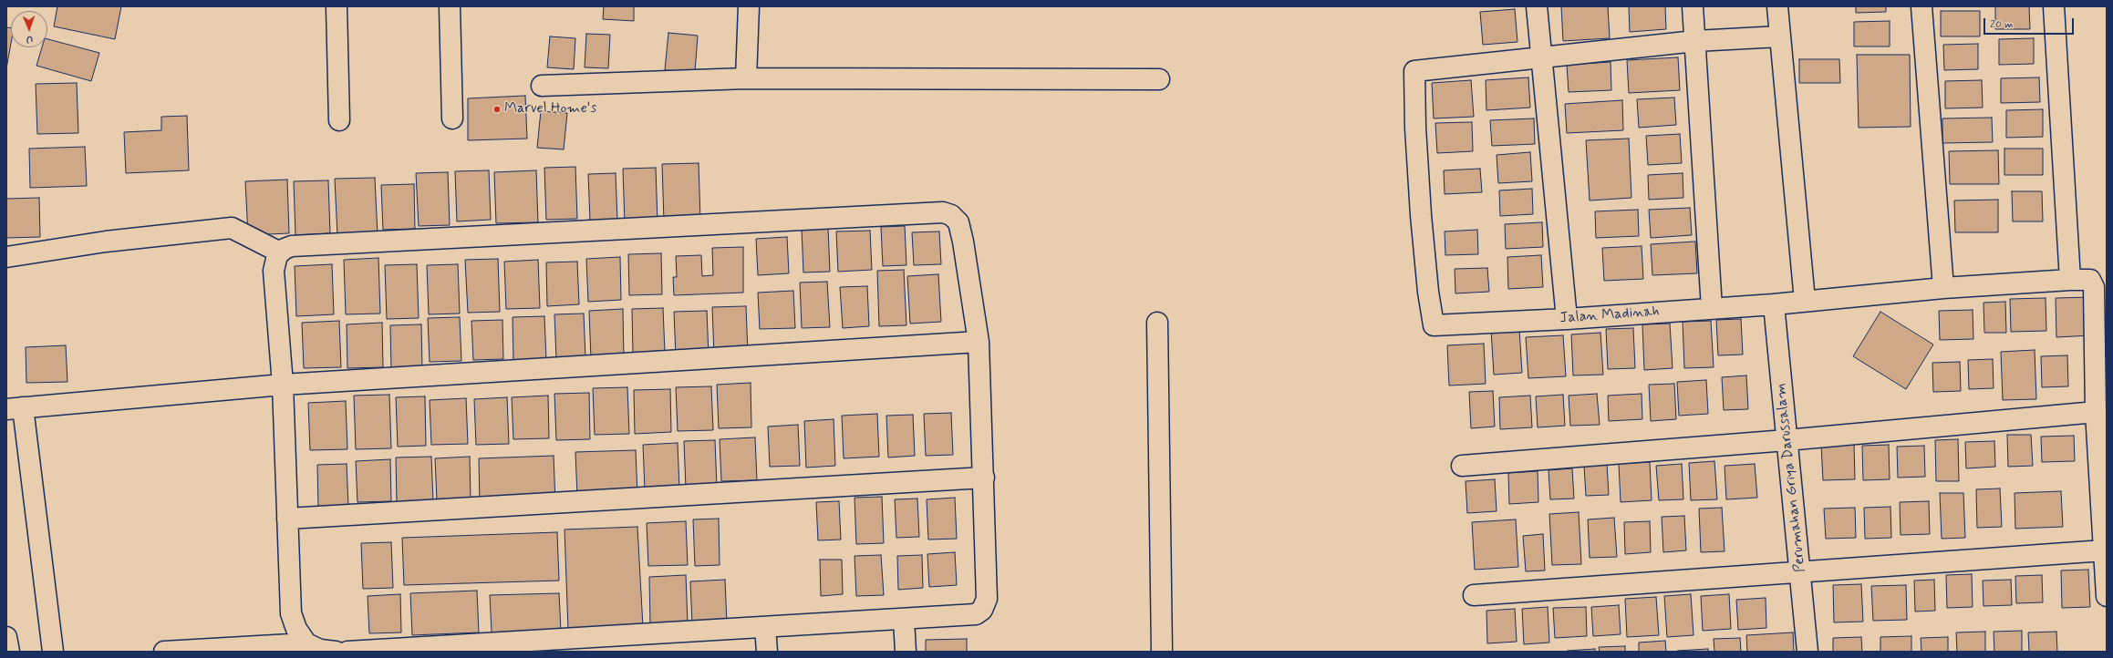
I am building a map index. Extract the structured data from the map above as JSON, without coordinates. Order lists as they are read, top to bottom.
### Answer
{
  "streets": {
    "street": ["Jalan Madinah", "Perumahan Griya Darussalam"]
  },
  "crossings": [
    ["Jalan Madinah", "Perumahan Griya Darussalam"]
  ],
  "places": ["Marvel Home's"],
  "scale_bar": "20 m",
  "north": "bottom"
}
